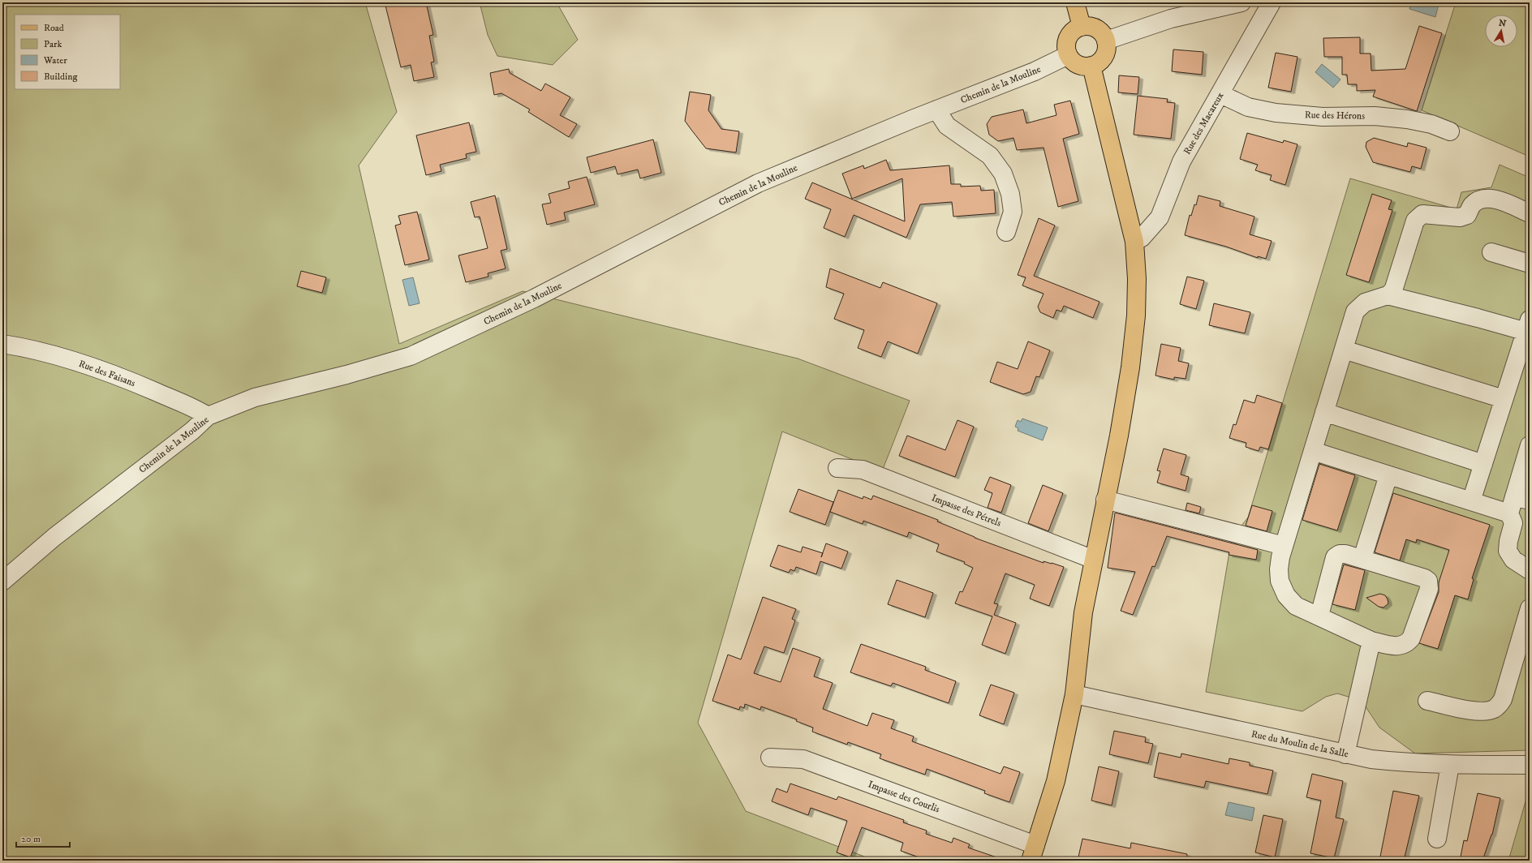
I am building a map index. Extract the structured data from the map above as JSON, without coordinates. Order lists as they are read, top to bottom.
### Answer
{
  "streets": {
    "street": [
      "Chemin de la Mouline",
      "Rue des Hérons",
      "Rue des Macareux",
      "Rue des Faisans",
      "Impasse des Pétrels",
      "Rue du Moulin de la Salle",
      "Impasse des Courlis"
    ]
  },
  "crossings": [
    ["Chemin de la Mouline", "Rue des Faisans"],
    ["Rue des Hérons", "Rue des Macareux"]
  ],
  "legend": [
    "Road",
    "Park",
    "Water",
    "Building"
  ],
  "scale_bar": "20 m",
  "north": "top"
}
